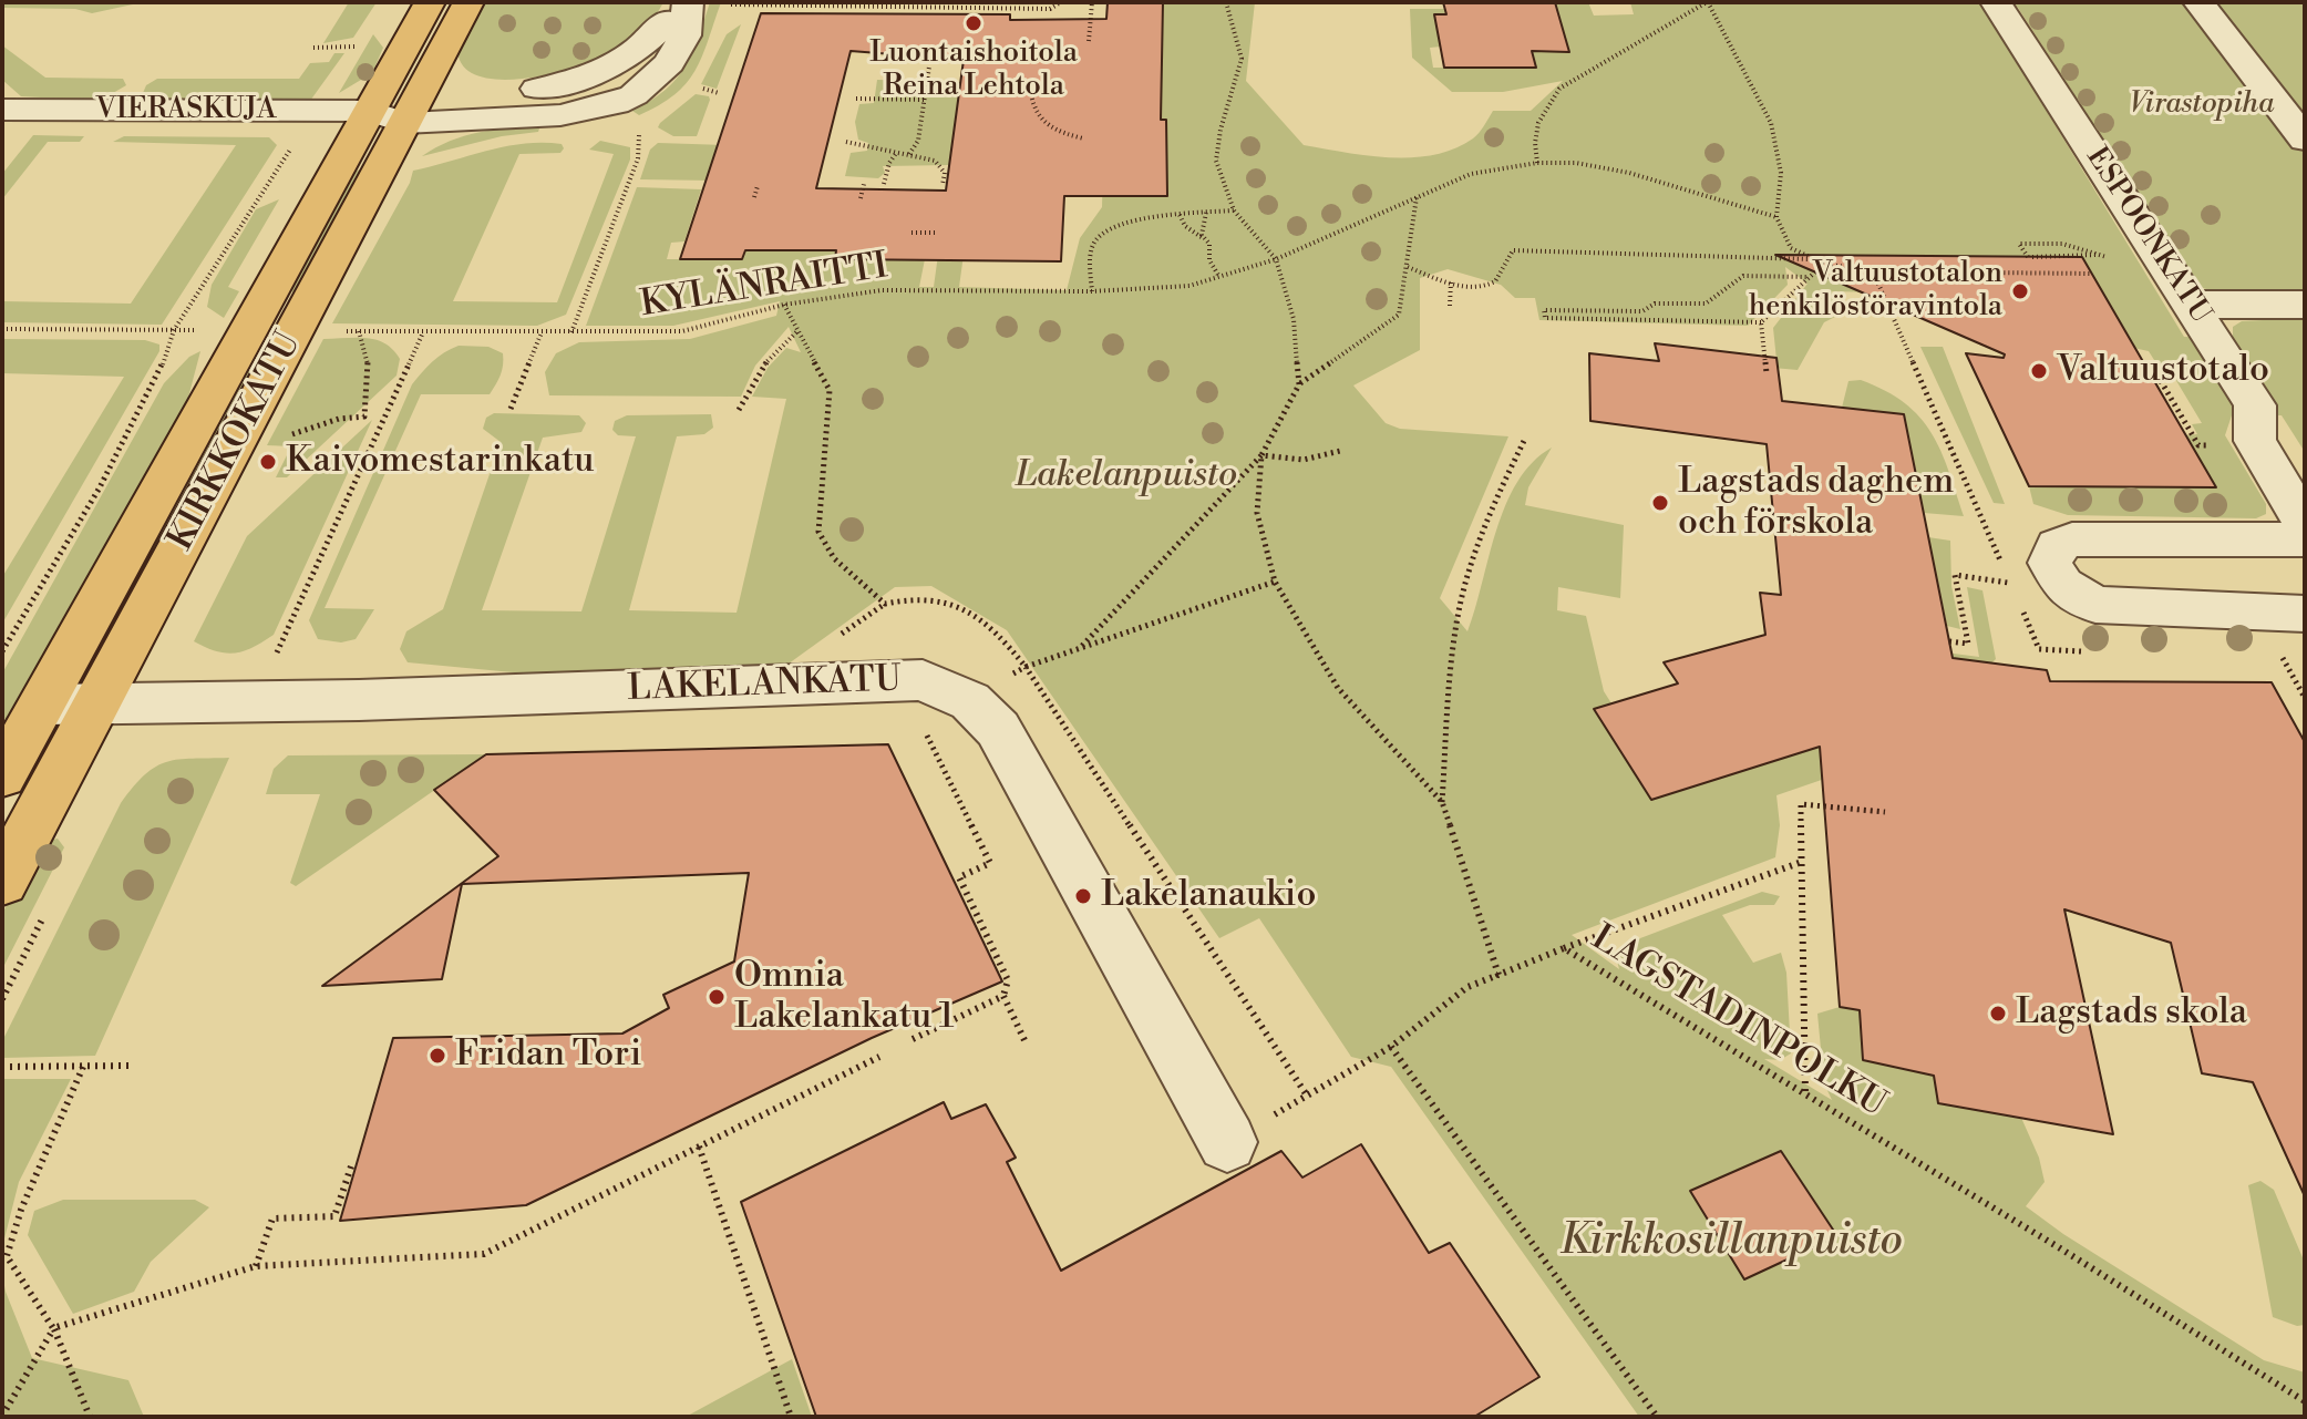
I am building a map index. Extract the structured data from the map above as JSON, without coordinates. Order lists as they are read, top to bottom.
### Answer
{
  "streets": {
    "main road": ["KIRKKOKATU"],
    "street": ["VIERASKUJA", "ESPOONKATU", "LAKELANKATU"],
    "path": ["KYLÄNRAITTI", "LAGSTADINPOLKU"]
  },
  "crossings": [
    ["VIERASKUJA", "KIRKKOKATU"],
    ["KIRKKOKATU", "LAKELANKATU"],
    ["LAKELANKATU", "LAGSTADINPOLKU"]
  ],
  "parks": ["Virastopiha", "Lakelanpuisto", "Kirkkosillanpuisto"],
  "places": [
    "Luontaishoitola Reina Lehtola",
    "Valtuustotalon henkilöstöravintola",
    "Valtuustotalo",
    "Kaivomestarinkatu",
    "Lagstads daghem och förskola",
    "Lakelanaukio",
    "Omnia Lakelankatu 1",
    "Lagstads skola",
    "Fridan Tori"
  ]
}
